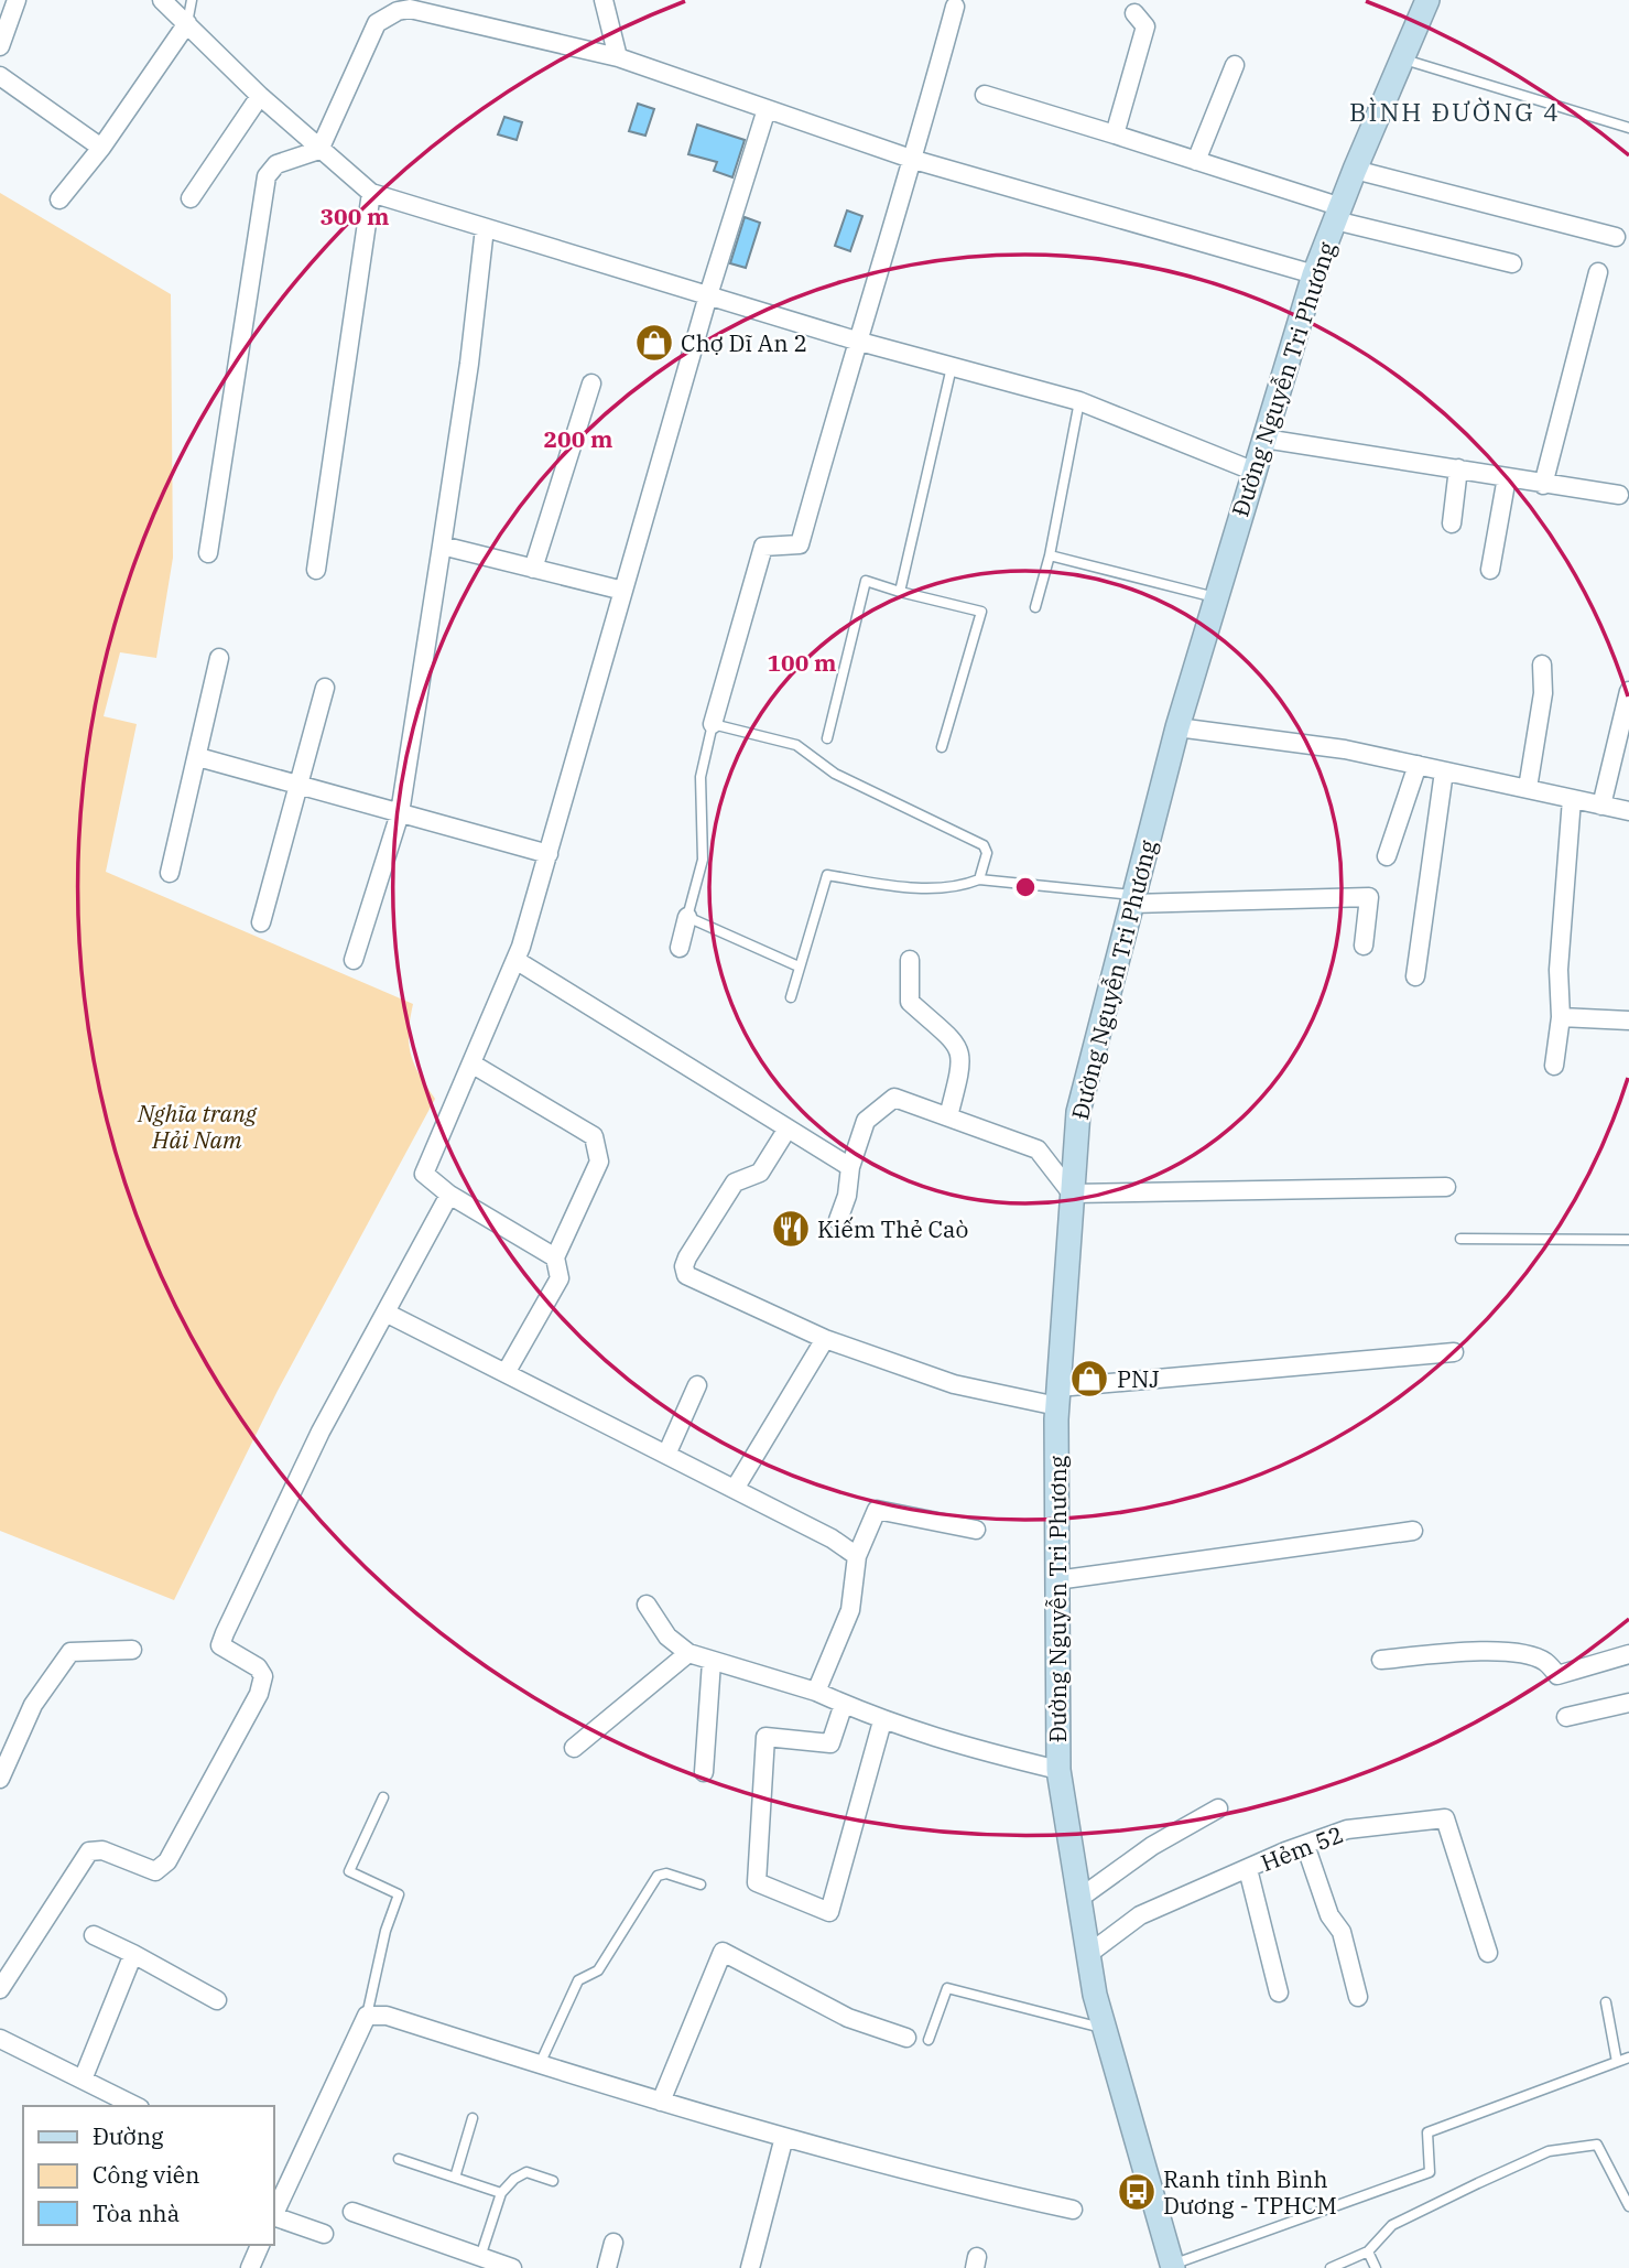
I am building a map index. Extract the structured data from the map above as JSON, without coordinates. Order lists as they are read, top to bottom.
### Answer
{
  "streets": {
    "main road": ["Đường Nguyễn Tri Phương"],
    "street": ["Hẻm 52"]
  },
  "crossings": [
    ["Đường Nguyễn Tri Phương", "Hẻm 52"]
  ],
  "districts": ["BÌNH ĐƯỜNG 4"],
  "parks": ["Nghĩa trang Hải Nam"],
  "places": {
    "shop": ["Chợ Dĩ An 2", "PNJ"],
    "restaurant": ["Kiếm Thẻ Caò"],
    "bus stop": ["Ranh tỉnh Bình Dương - TPHCM"]
  },
  "legend": ["Đường", "Công viên", "Tòa nhà"],
  "rings": ["300 m", "200 m", "100 m"]
}
